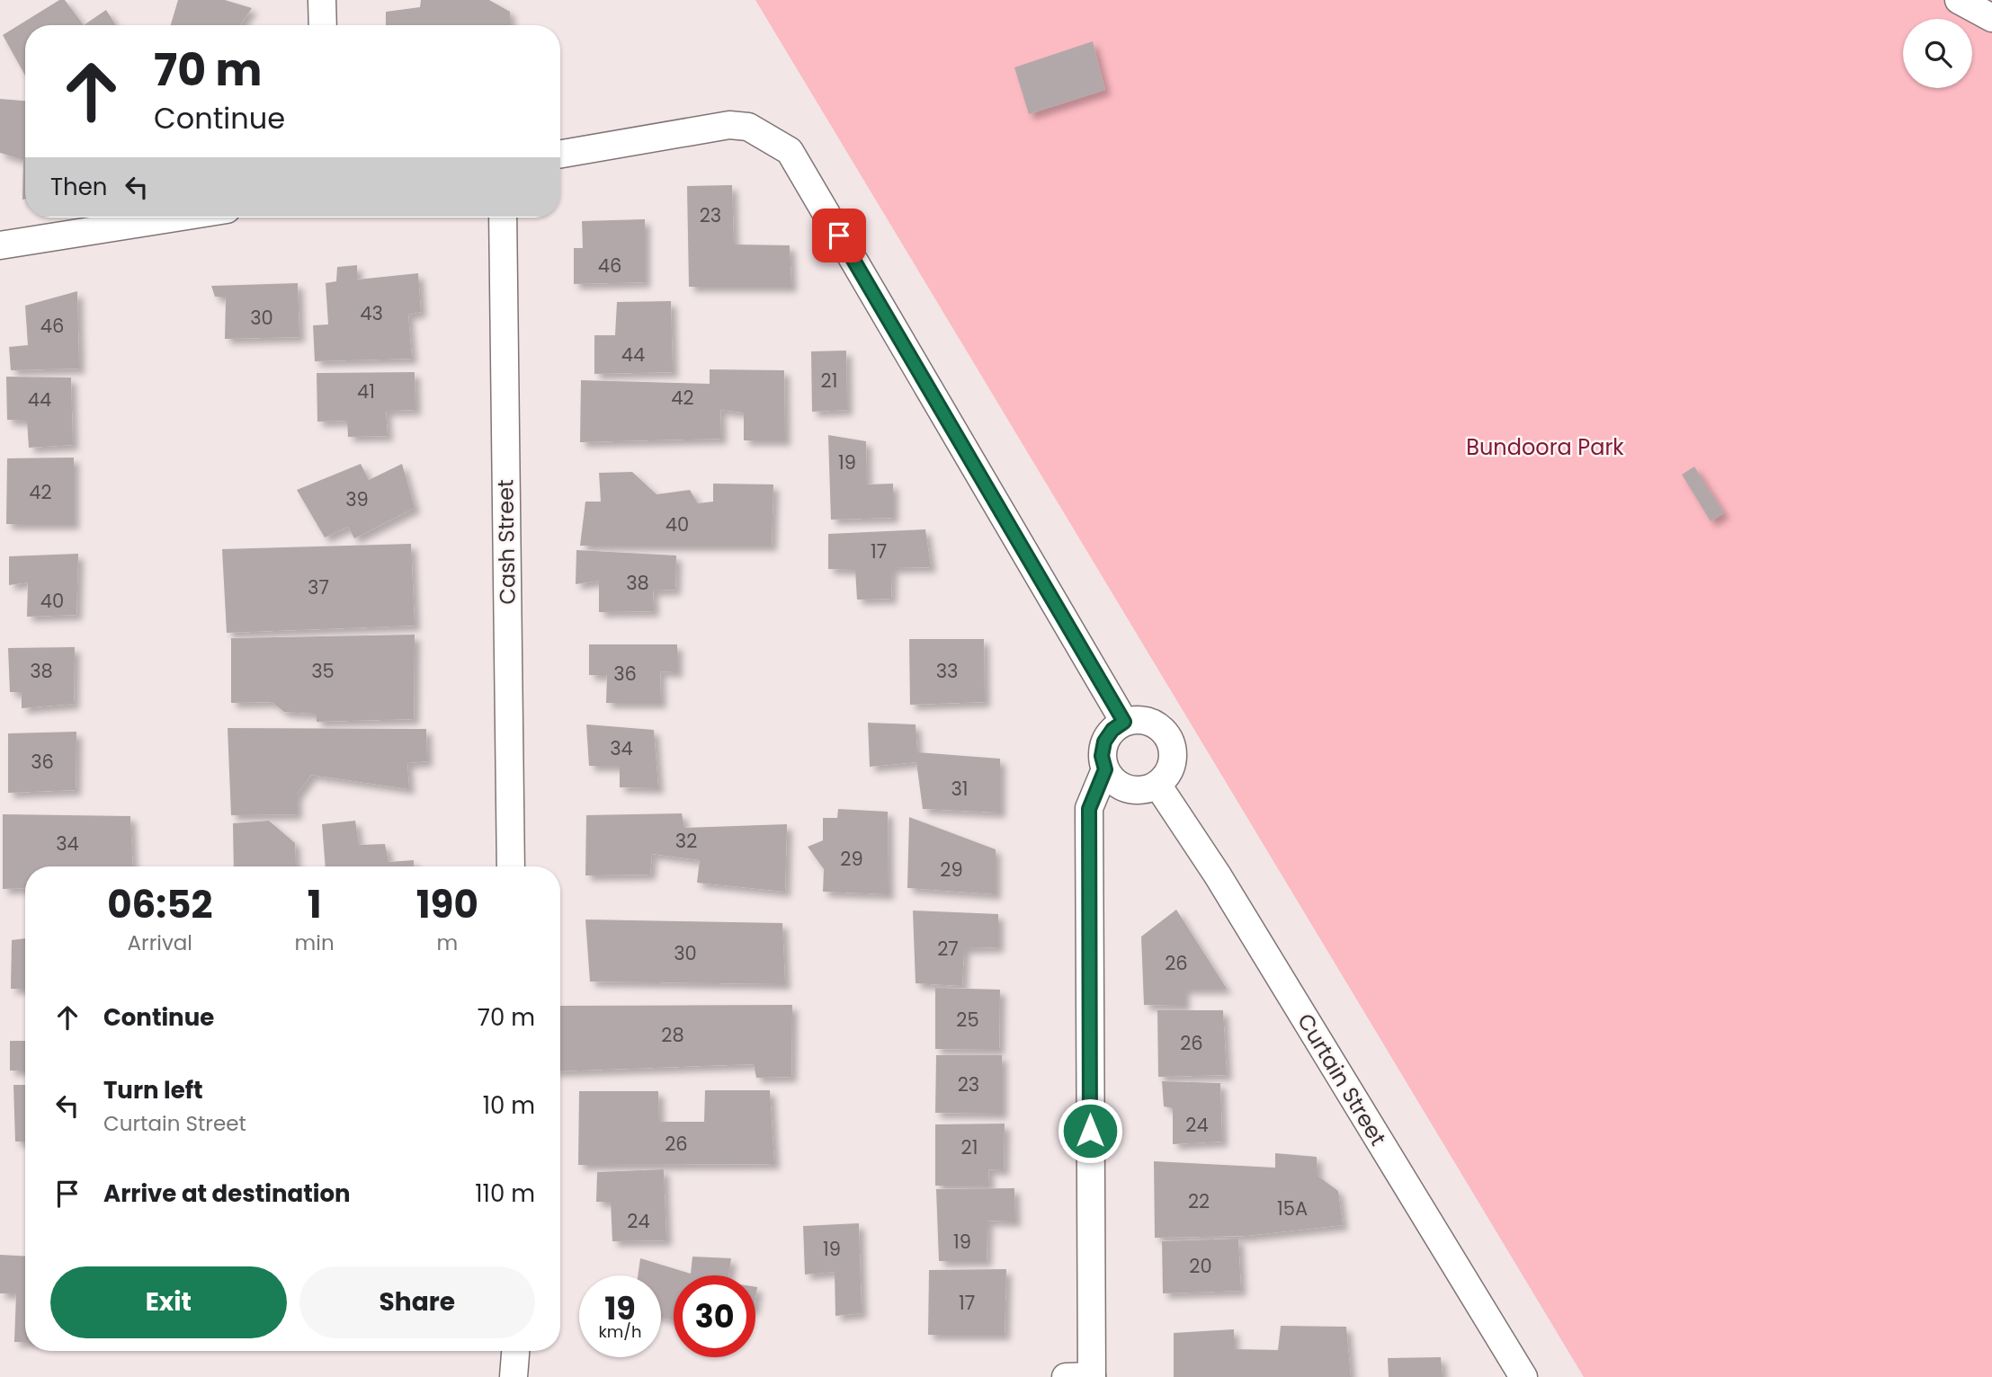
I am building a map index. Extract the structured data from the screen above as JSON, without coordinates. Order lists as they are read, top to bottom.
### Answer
{
  "streets": {
    "street": ["Cash Street", "Curtain Street"]
  },
  "parks": ["Bundoora Park"],
  "house_numbers": [
    "23",
    "46",
    "43",
    "30",
    "46",
    "44",
    "21",
    "41",
    "42",
    "44",
    "19",
    "42",
    "39",
    "40",
    "17",
    "38",
    "37",
    "40",
    "38",
    "35",
    "33",
    "36",
    "34",
    "36",
    "31",
    "32",
    "34",
    "29",
    "29",
    "27",
    "30",
    "26",
    "25",
    "28",
    "26",
    "23",
    "24",
    "26",
    "21",
    "22",
    "15A",
    "24",
    "19",
    "19",
    "20",
    "17"
  ],
  "page": {
    "turn": ["70 m", "Continue"],
    "then": "Then",
    "eta": [
      "06:52",
      "Arrival",
      "1",
      "min",
      "190",
      "m"
    ],
    "list": [
      {
        "name": "Continue",
        "value": "70 m"
      },
      {
        "name": "Turn left",
        "note": "Curtain Street",
        "value": "10 m"
      },
      {
        "name": "Arrive at destination",
        "value": "110 m"
      }
    ],
    "buttons": ["Exit", "Share"],
    "speed": "19 km/h",
    "limit": "30"
  }
}
